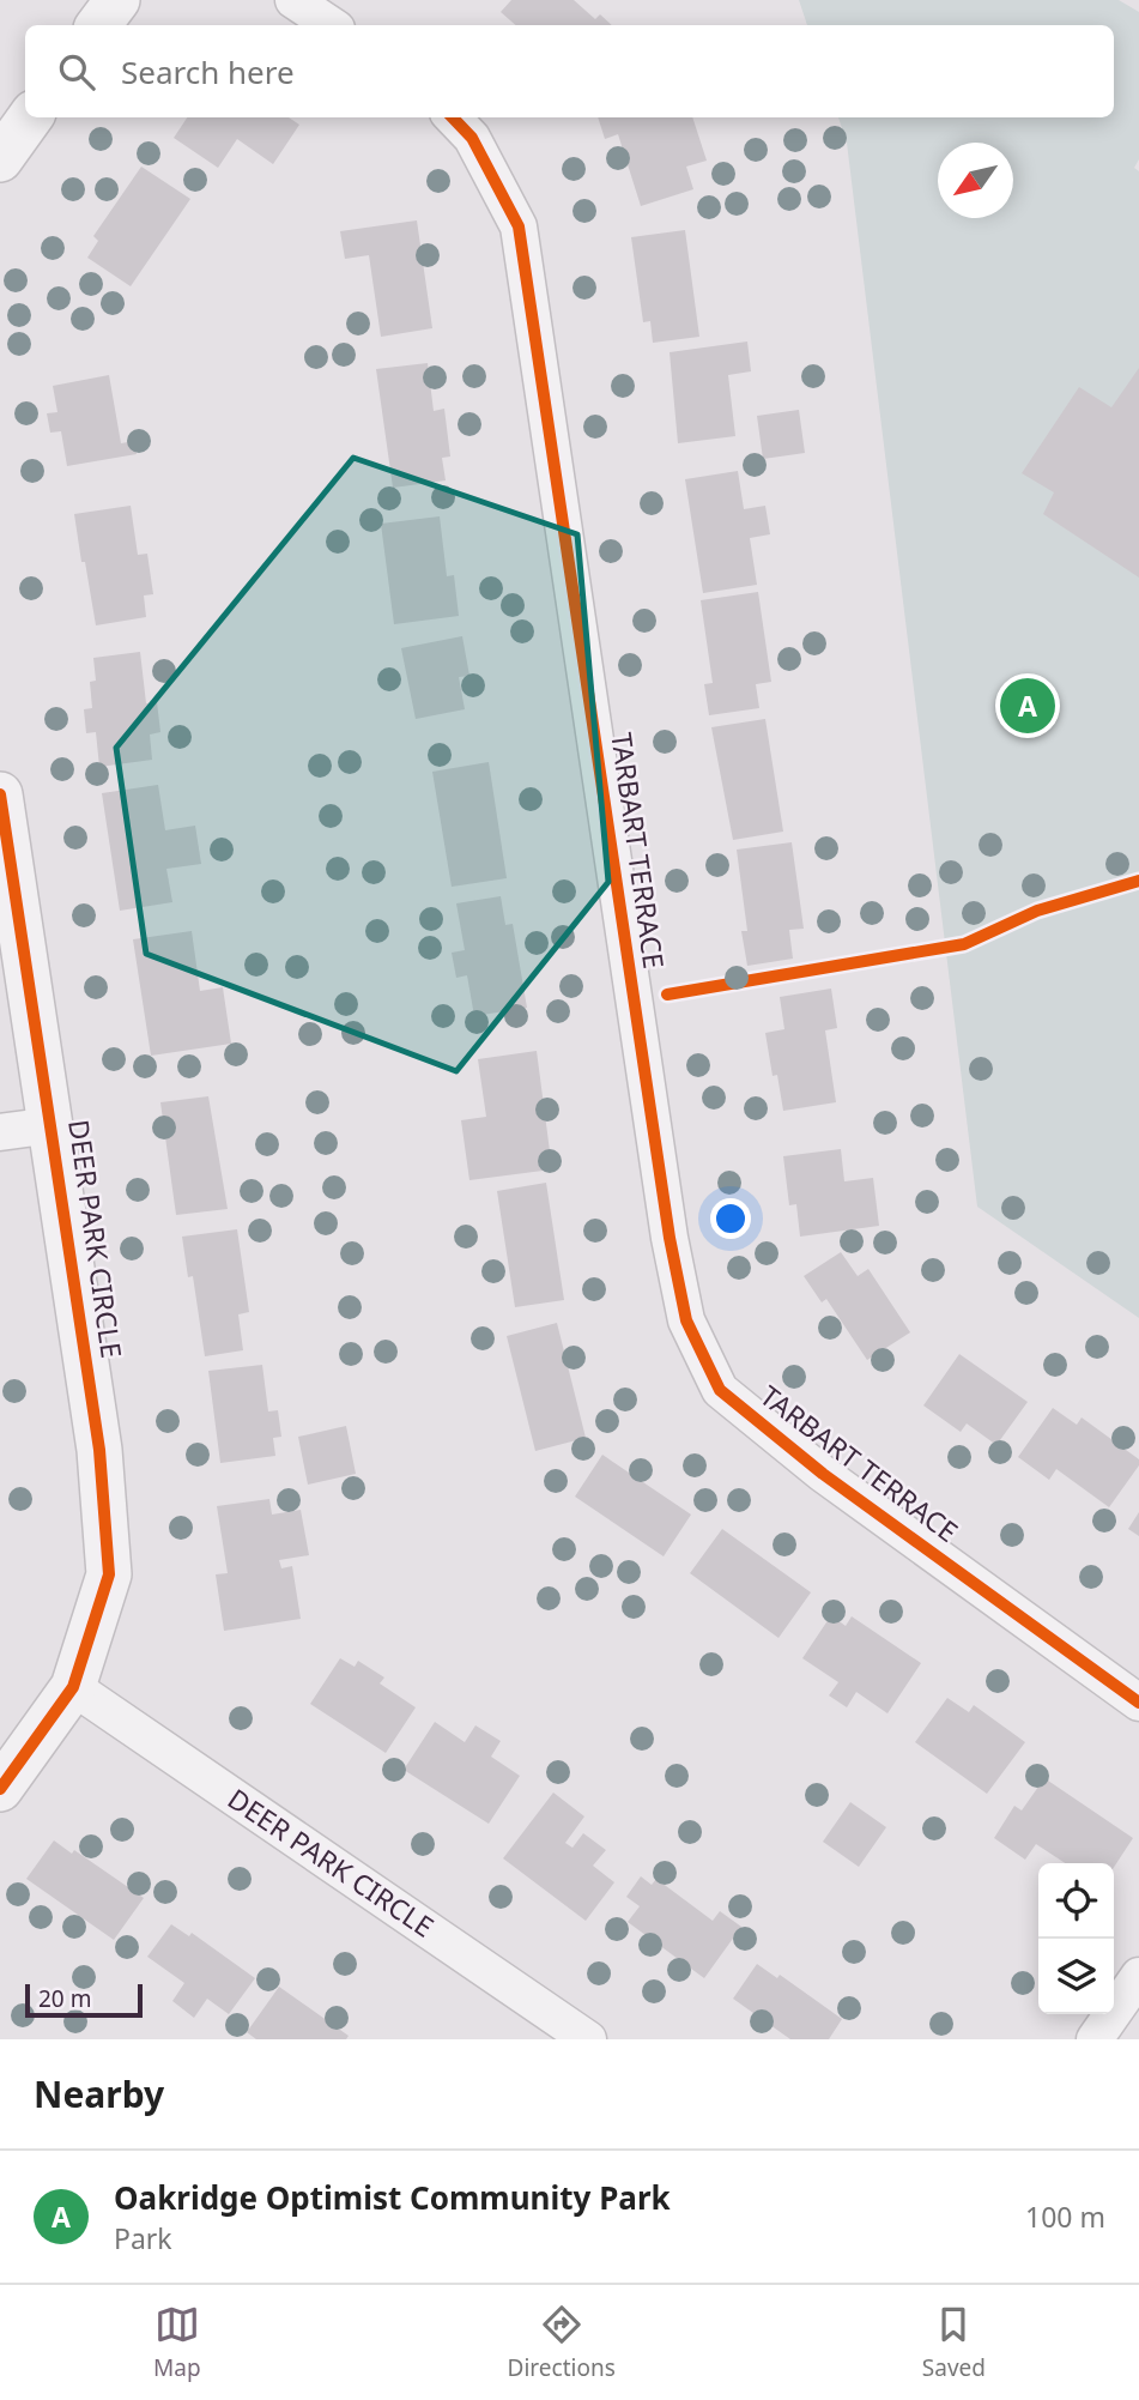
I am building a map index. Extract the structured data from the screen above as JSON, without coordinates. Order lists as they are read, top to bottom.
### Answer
{
  "streets": {
    "street": ["TARBART TERRACE", "DEER PARK CIRCLE"]
  },
  "scale_bar": "20 m",
  "north": "bottom left",
  "page": {
    "search": "Search here",
    "pins": "A",
    "scale": "20 m",
    "heading": "Nearby",
    "list": [
      {
        "mark": "A",
        "name": "Oakridge Optimist Community Park",
        "note": "Park",
        "value": "100 m"
      }
    ],
    "nav": ["Map", "Directions", "Saved"]
  }
}
